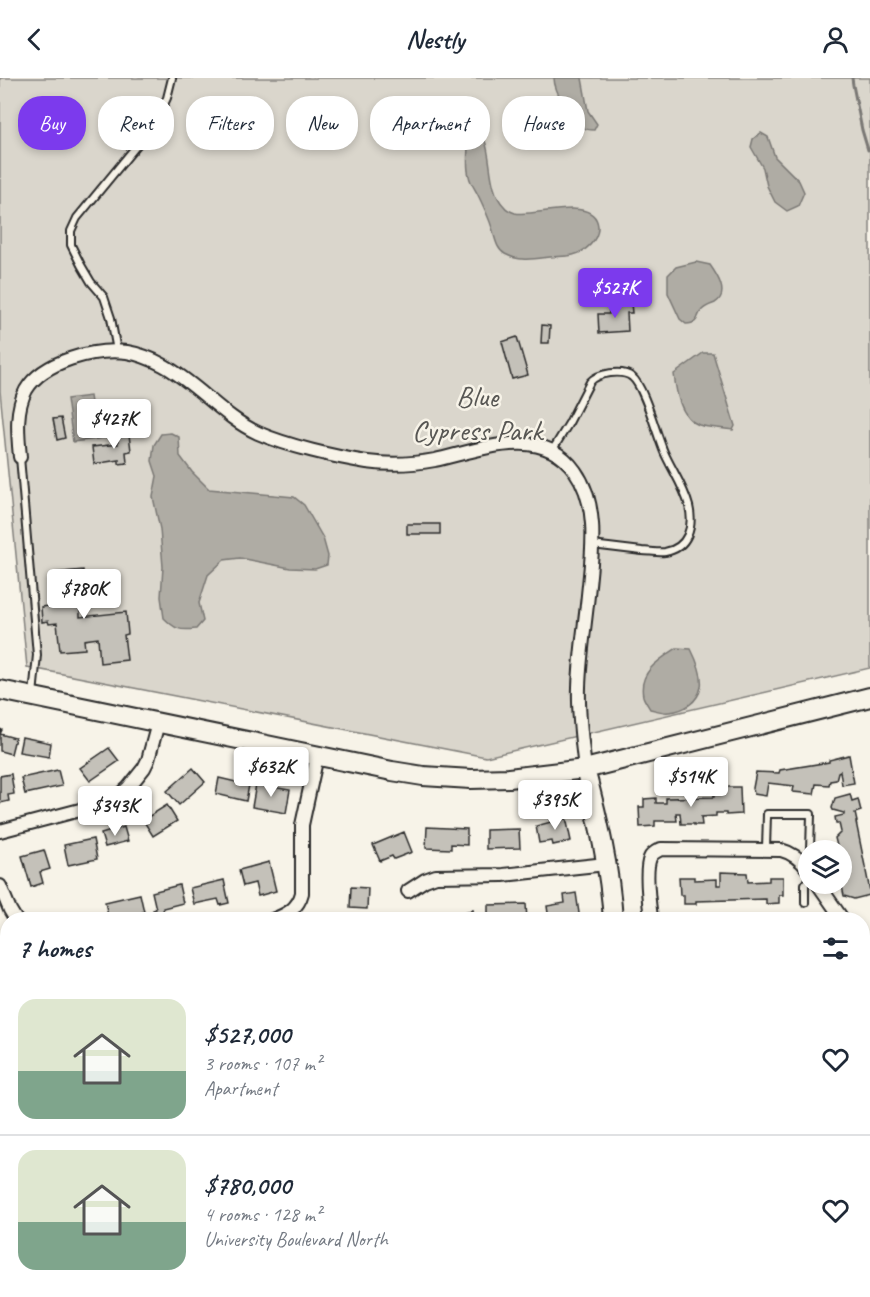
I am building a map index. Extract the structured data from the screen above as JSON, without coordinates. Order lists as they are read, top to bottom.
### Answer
{
  "parks": ["Blue Cypress Park"],
  "page": {
    "header": "Nestly",
    "chip": [
      "Buy",
      "Rent",
      "Filters",
      "New",
      "Apartment",
      "House"
    ],
    "price": [
      "$527K",
      "$427K",
      "$780K",
      "$632K",
      "$514K",
      "$395K",
      "$343K"
    ],
    "heading": "7 homes",
    "list": [
      {
        "name": "$527,000",
        "note": "3 rooms · 107 m² · Apartment"
      },
      {
        "name": "$780,000",
        "note": "4 rooms · 128 m² · University Boulevard North"
      }
    ]
  }
}
